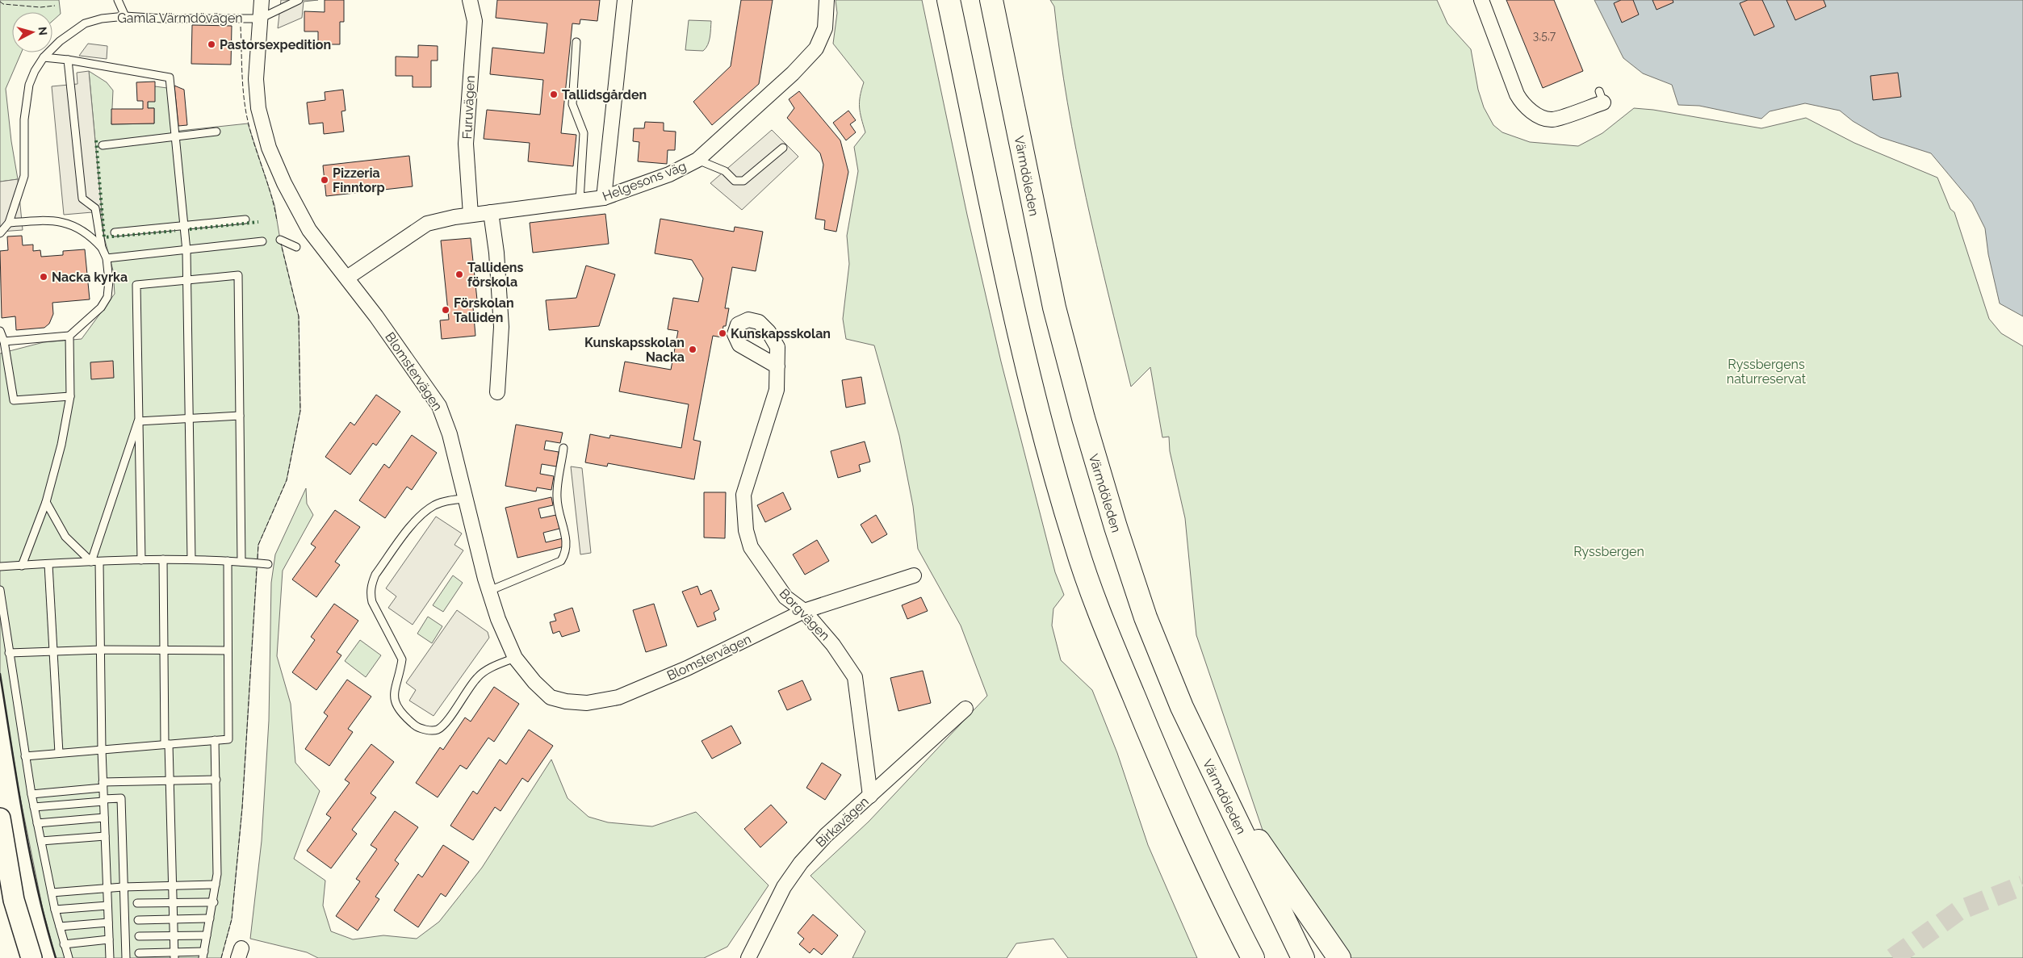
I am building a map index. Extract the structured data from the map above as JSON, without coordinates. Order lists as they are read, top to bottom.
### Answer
{
  "streets": {
    "highway": ["Värmdöleden"],
    "street": [
      "Gamla Värmdövägen",
      "Furuvägen",
      "Helgesons väg",
      "Blomstervägen",
      "Borgvägen",
      "Birkavägen"
    ]
  },
  "crossings": [
    ["Gamla Värmdövägen", "Helgesons väg"],
    ["Gamla Värmdövägen", "Blomstervägen"],
    ["Furuvägen", "Helgesons väg"],
    ["Helgesons väg", "Blomstervägen"],
    ["Blomstervägen", "Borgvägen"],
    ["Borgvägen", "Birkavägen"]
  ],
  "parks": ["Ryssbergens naturreservat", "Ryssbergen"],
  "places": [
    "Pastorsexpedition",
    "Tallidsgården",
    "Pizzeria Finntorp",
    "Tallidens förskola",
    "Nacka kyrka",
    "Förskolan Talliden",
    "Kunskapsskolan",
    "Kunskapsskolan Nacka"
  ],
  "house_numbers": ["3,5,7"],
  "north": "right"
}
